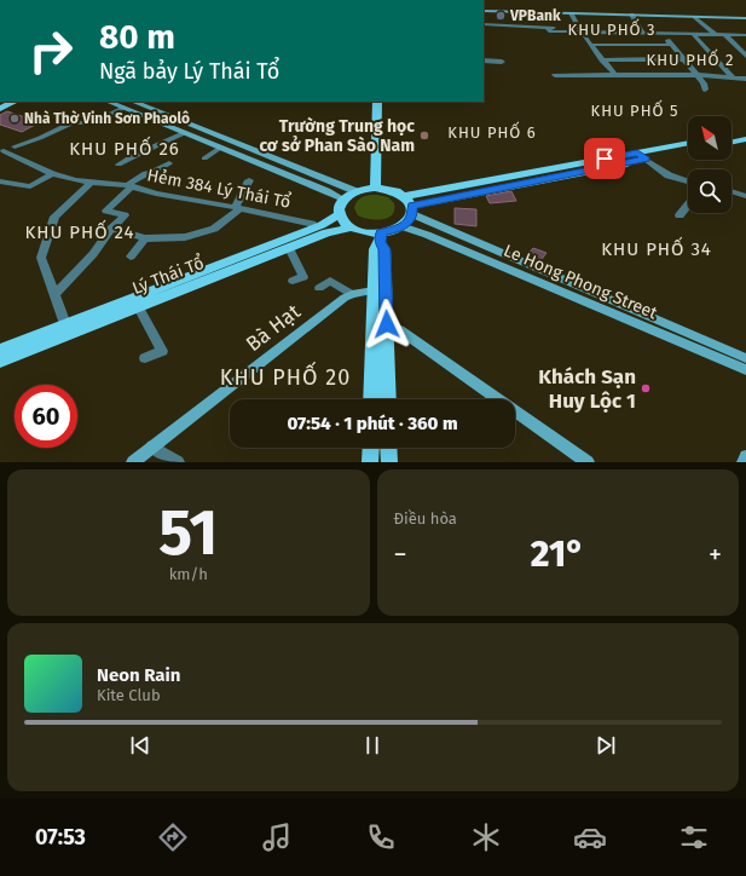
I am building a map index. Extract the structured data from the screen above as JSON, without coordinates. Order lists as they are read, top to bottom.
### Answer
{
  "streets": {
    "main road": ["Lý Thái Tổ", "Le Hong Phong Street", "Bà Hạt"],
    "street": ["Hẻm 384 Lý Thái Tổ"]
  },
  "crossings": [
    ["Hẻm 384 Lý Thái Tổ", "Lý Thái Tổ"],
    ["Lý Thái Tổ", "Le Hong Phong Street"]
  ],
  "districts": [
    "KHU PHỐ 3",
    "KHU PHỐ 2",
    "KHU PHỐ 5",
    "KHU PHỐ 6",
    "KHU PHỐ 26",
    "KHU PHỐ 24",
    "KHU PHỐ 34",
    "KHU PHỐ 20"
  ],
  "places": [
    "VPBank",
    "Nhà Thờ Vinh Sơn Phaolô",
    "Trường Trung học cơ sở Phan Sào Nam",
    "Khách Sạn Huy Lộc 1"
  ],
  "north": "top left",
  "page": {
    "turn": ["80 m", "Ngã bảy Lý Thái Tổ"],
    "limit": "60",
    "trip": "07:54 · 1 phút · 360 m",
    "tile": [
      ["51", "km/h"],
      "Điều hòa"
    ],
    "heat": ["−", "21°", "+"],
    "song": ["Neon Rain", "Kite Club"],
    "tabs": "07:53"
  }
}
